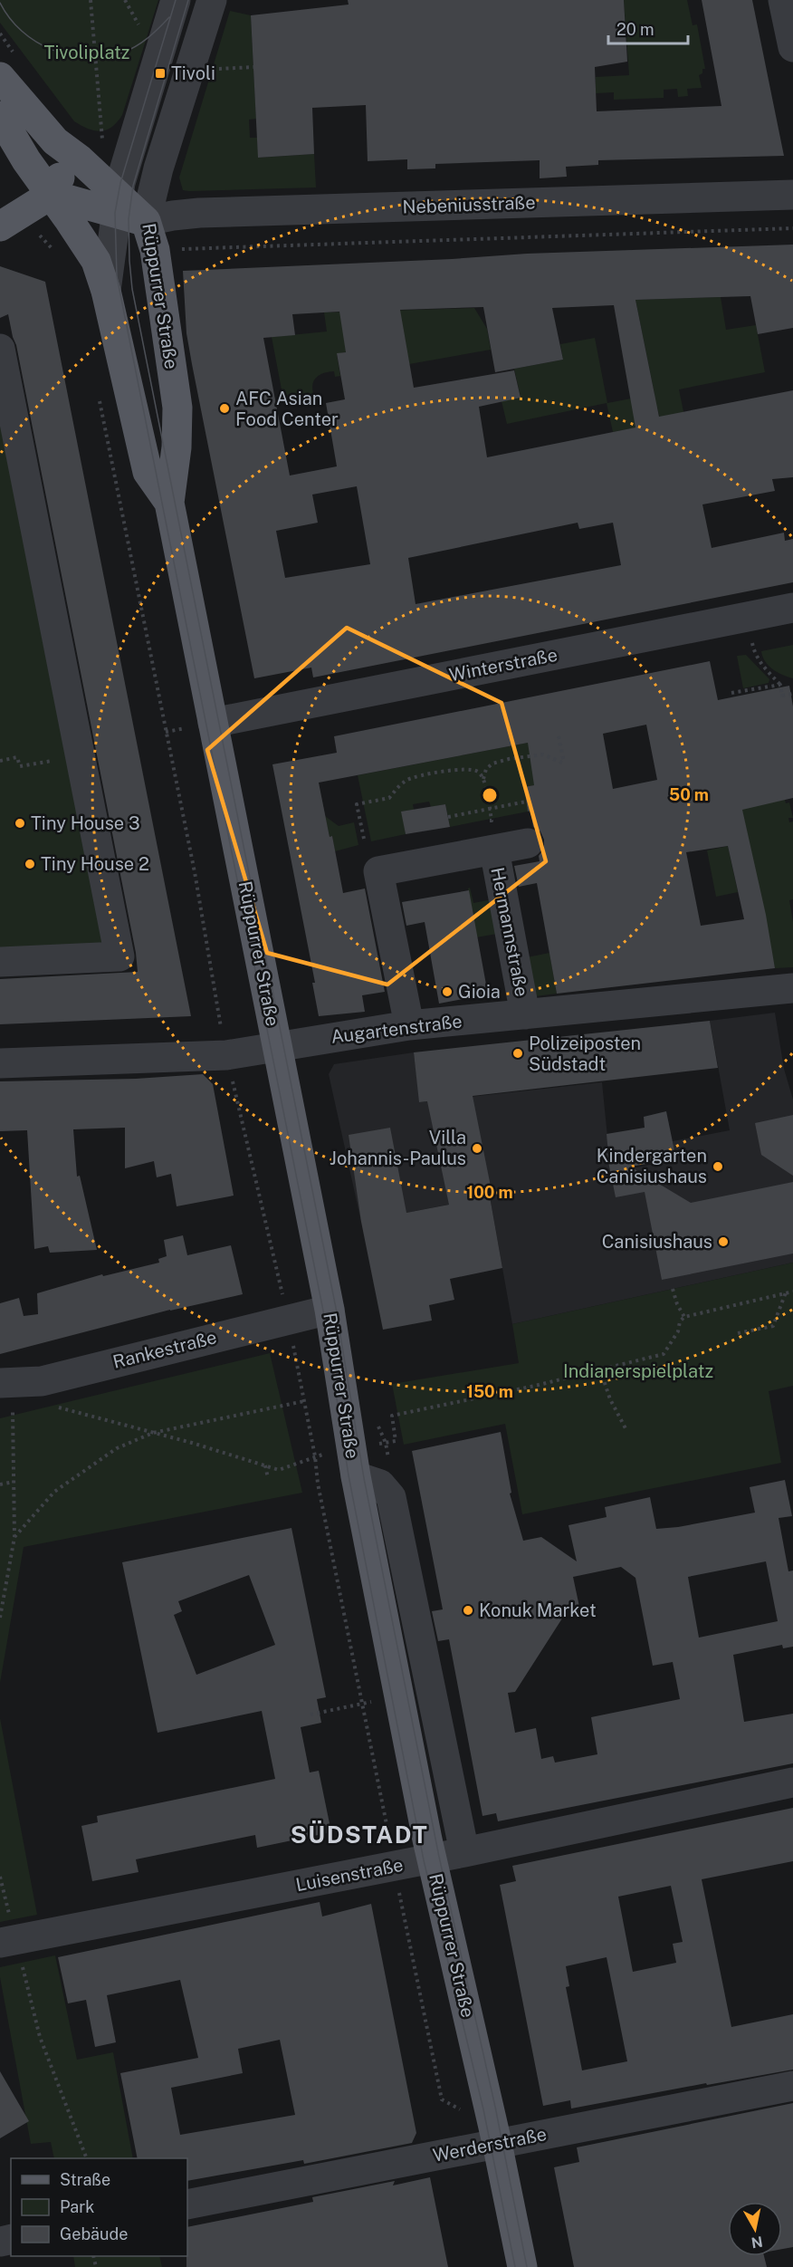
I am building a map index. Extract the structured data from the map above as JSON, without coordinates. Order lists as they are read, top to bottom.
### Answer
{
  "streets": {
    "main road": ["Rüppurrer Straße"],
    "street": [
      "Nebeniusstraße",
      "Winterstraße",
      "Hermannstraße",
      "Augartenstraße",
      "Rankestraße",
      "Luisenstraße",
      "Werderstraße"
    ]
  },
  "crossings": [
    ["Nebeniusstraße", "Rüppurrer Straße"],
    ["Rüppurrer Straße", "Winterstraße"],
    ["Rüppurrer Straße", "Augartenstraße"],
    ["Rüppurrer Straße", "Rankestraße"],
    ["Rüppurrer Straße", "Luisenstraße"],
    ["Rüppurrer Straße", "Werderstraße"],
    ["Hermannstraße", "Augartenstraße"]
  ],
  "districts": ["SÜDSTADT"],
  "parks": ["Tivoliplatz", "Indianerspielplatz"],
  "places": {
    "transit": ["Tivoli"],
    "other": [
      "AFC Asian Food Center",
      "Tiny House 3",
      "Tiny House 2",
      "Gioia",
      "Polizeiposten Südstadt",
      "Villa Johannis-Paulus",
      "Kindergarten Canisiushaus",
      "Canisiushaus",
      "Konuk Market"
    ]
  },
  "legend": ["Straße", "Park", "Gebäude"],
  "scale_bar": "20 m",
  "north": "bottom",
  "rings": ["50 m", "100 m", "150 m"]
}
